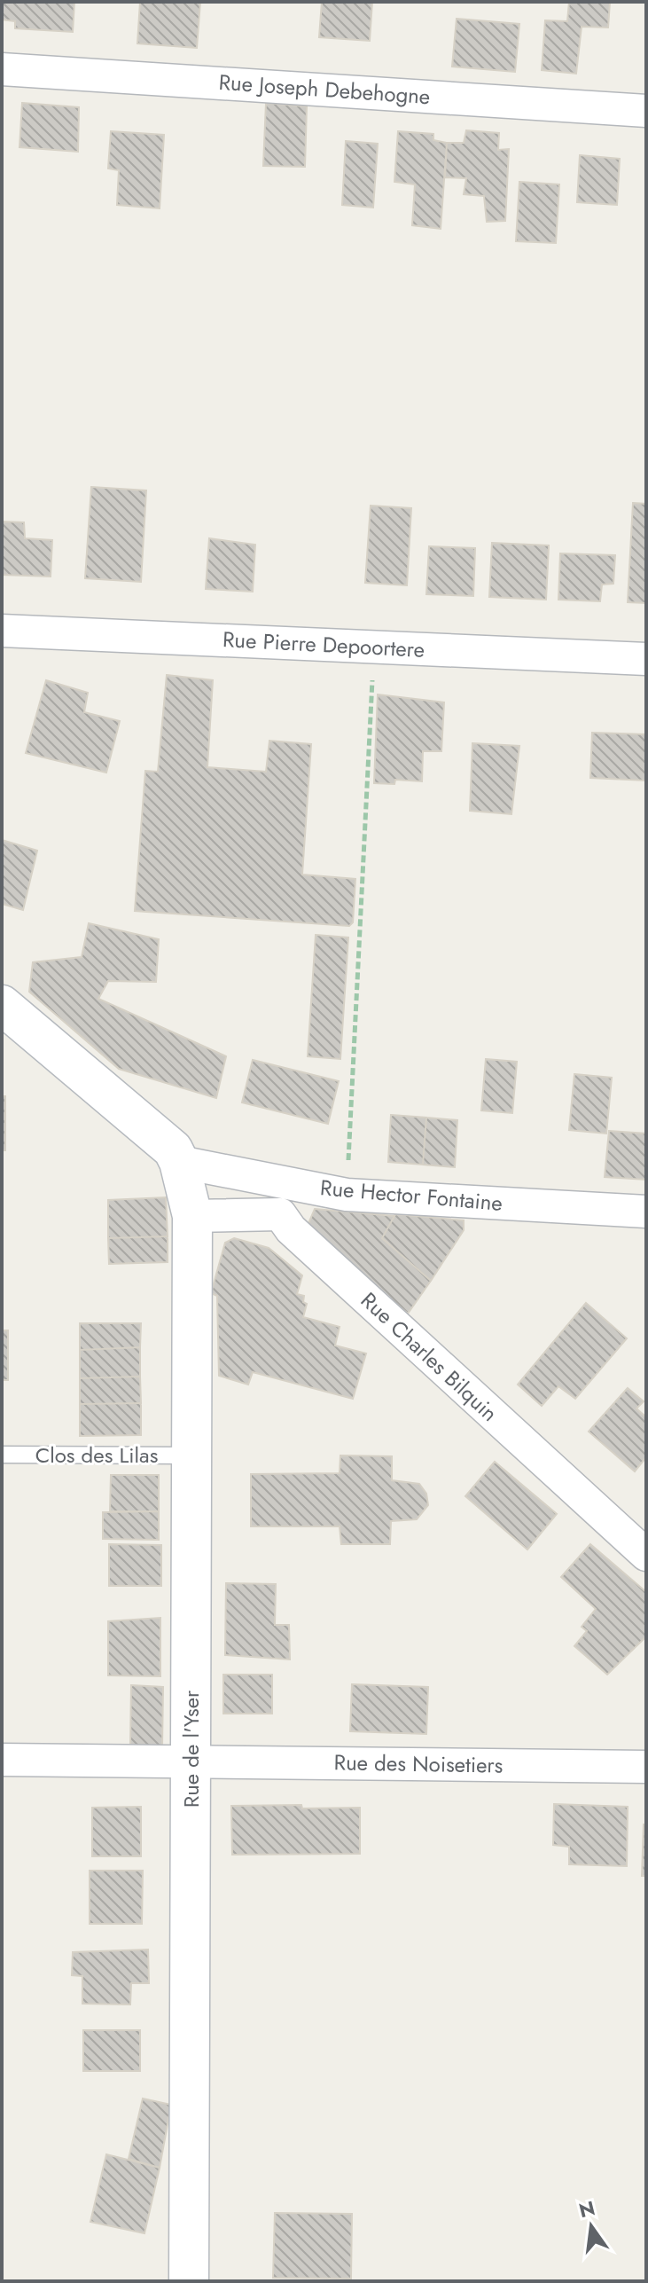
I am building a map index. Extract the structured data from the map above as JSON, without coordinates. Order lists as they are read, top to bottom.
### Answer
{
  "streets": {
    "street": [
      "Rue Joseph Debehogne",
      "Rue Pierre Depoortere",
      "Rue Hector Fontaine",
      "Rue Charles Bilquin",
      "Rue de l'Yser",
      "Rue des Noisetiers"
    ],
    "lane": ["Clos des Lilas"]
  },
  "crossings": [
    ["Rue Hector Fontaine", "Rue de l'Yser"],
    ["Clos des Lilas", "Rue de l'Yser"],
    ["Rue de l'Yser", "Rue des Noisetiers"]
  ],
  "north": "top"
}
